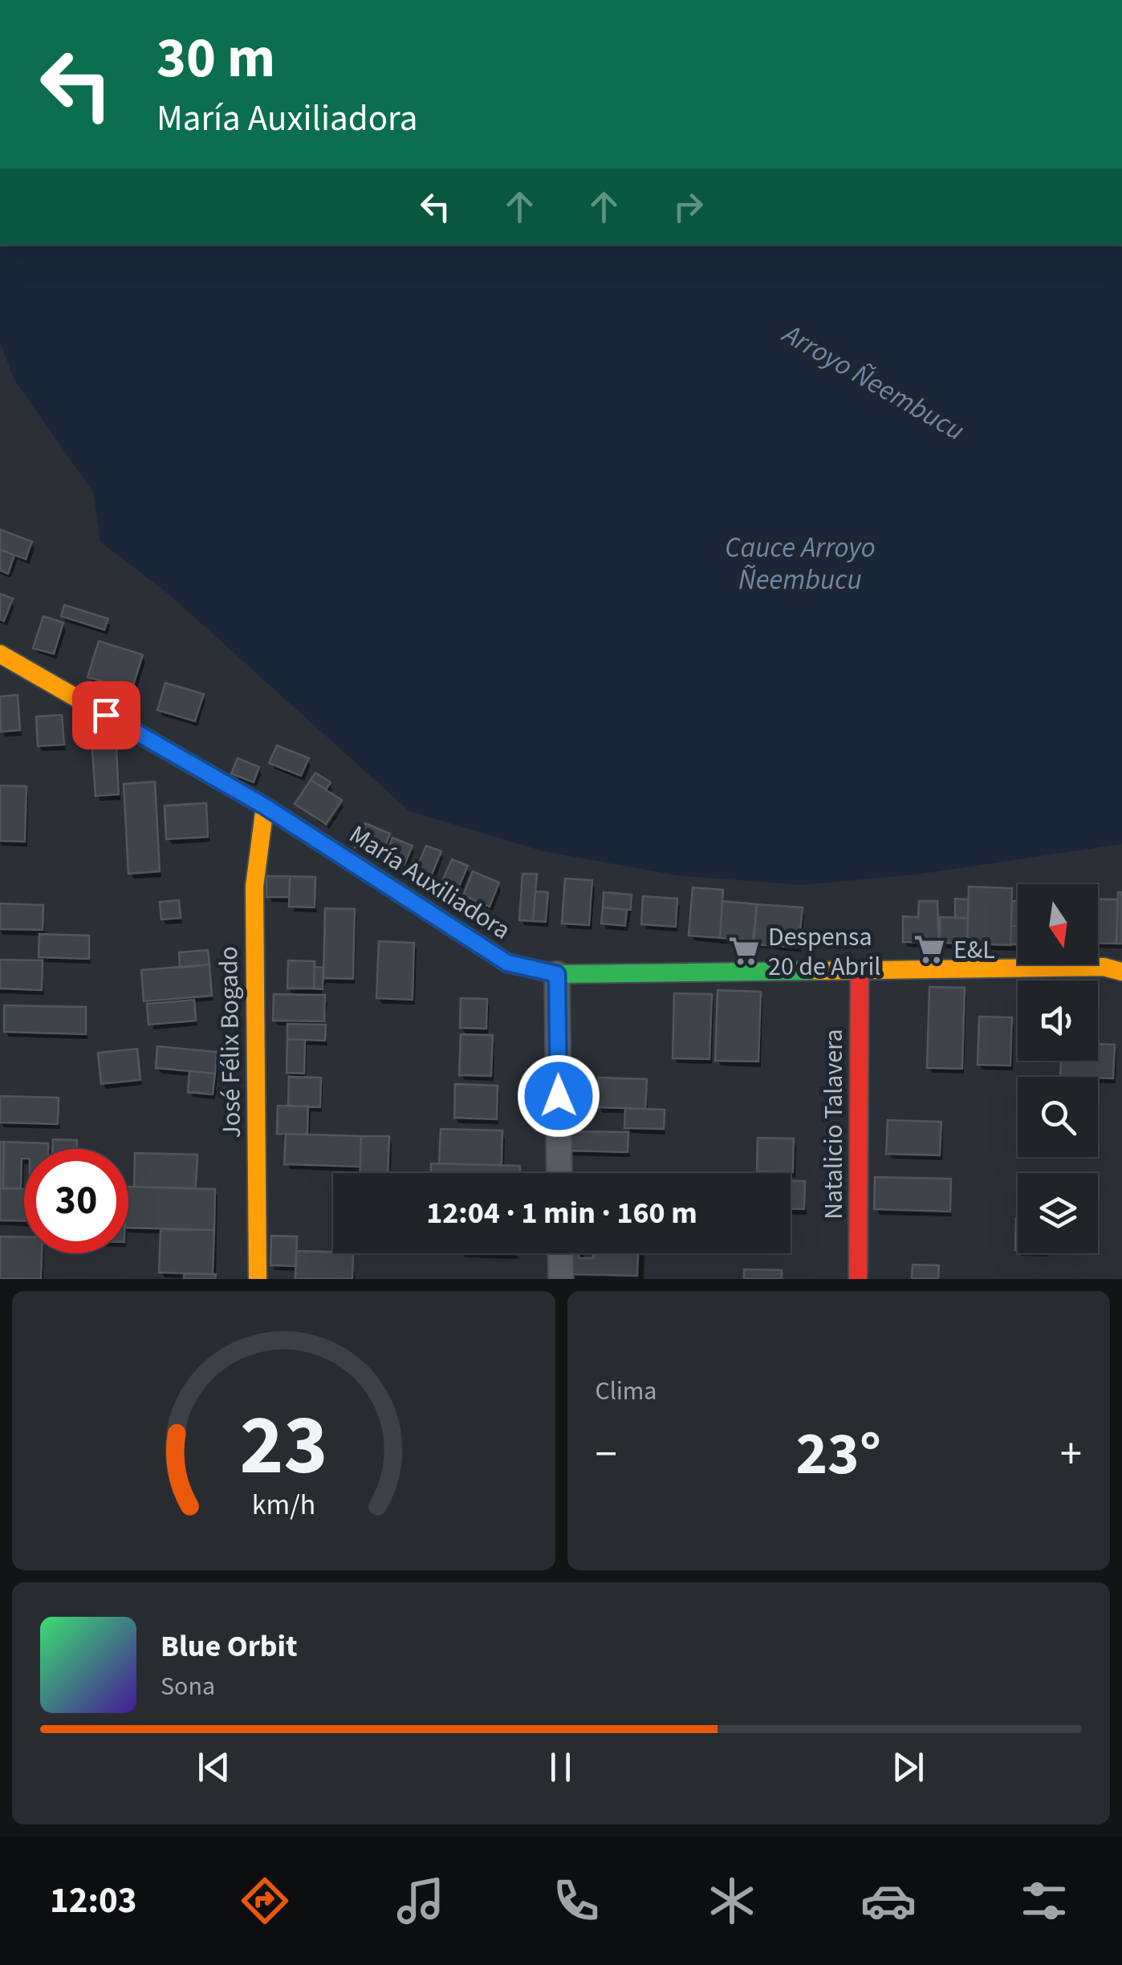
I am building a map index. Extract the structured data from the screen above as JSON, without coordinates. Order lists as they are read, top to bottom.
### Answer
{
  "streets": {
    "street": ["María Auxiliadora", "José Félix Bogado", "Natalicio Talavera"]
  },
  "crossings": [
    ["María Auxiliadora", "José Félix Bogado"],
    ["María Auxiliadora", "Natalicio Talavera"]
  ],
  "water": ["Arroyo Ñeembucu", "Cauce Arroyo Ñeembucu"],
  "places": {
    "supermarket": ["E&L", "Despensa 20 de Abril"]
  },
  "north": "bottom",
  "page": {
    "turn": ["30 m", "María Auxiliadora"],
    "limit": "30",
    "trip": "12:04 · 1 min · 160 m",
    "tile": "Clima",
    "heat": ["−", "23°", "+"],
    "song": ["Blue Orbit", "Sona"],
    "tabs": "12:03",
    "gauge": ["23", "km/h"]
  }
}
